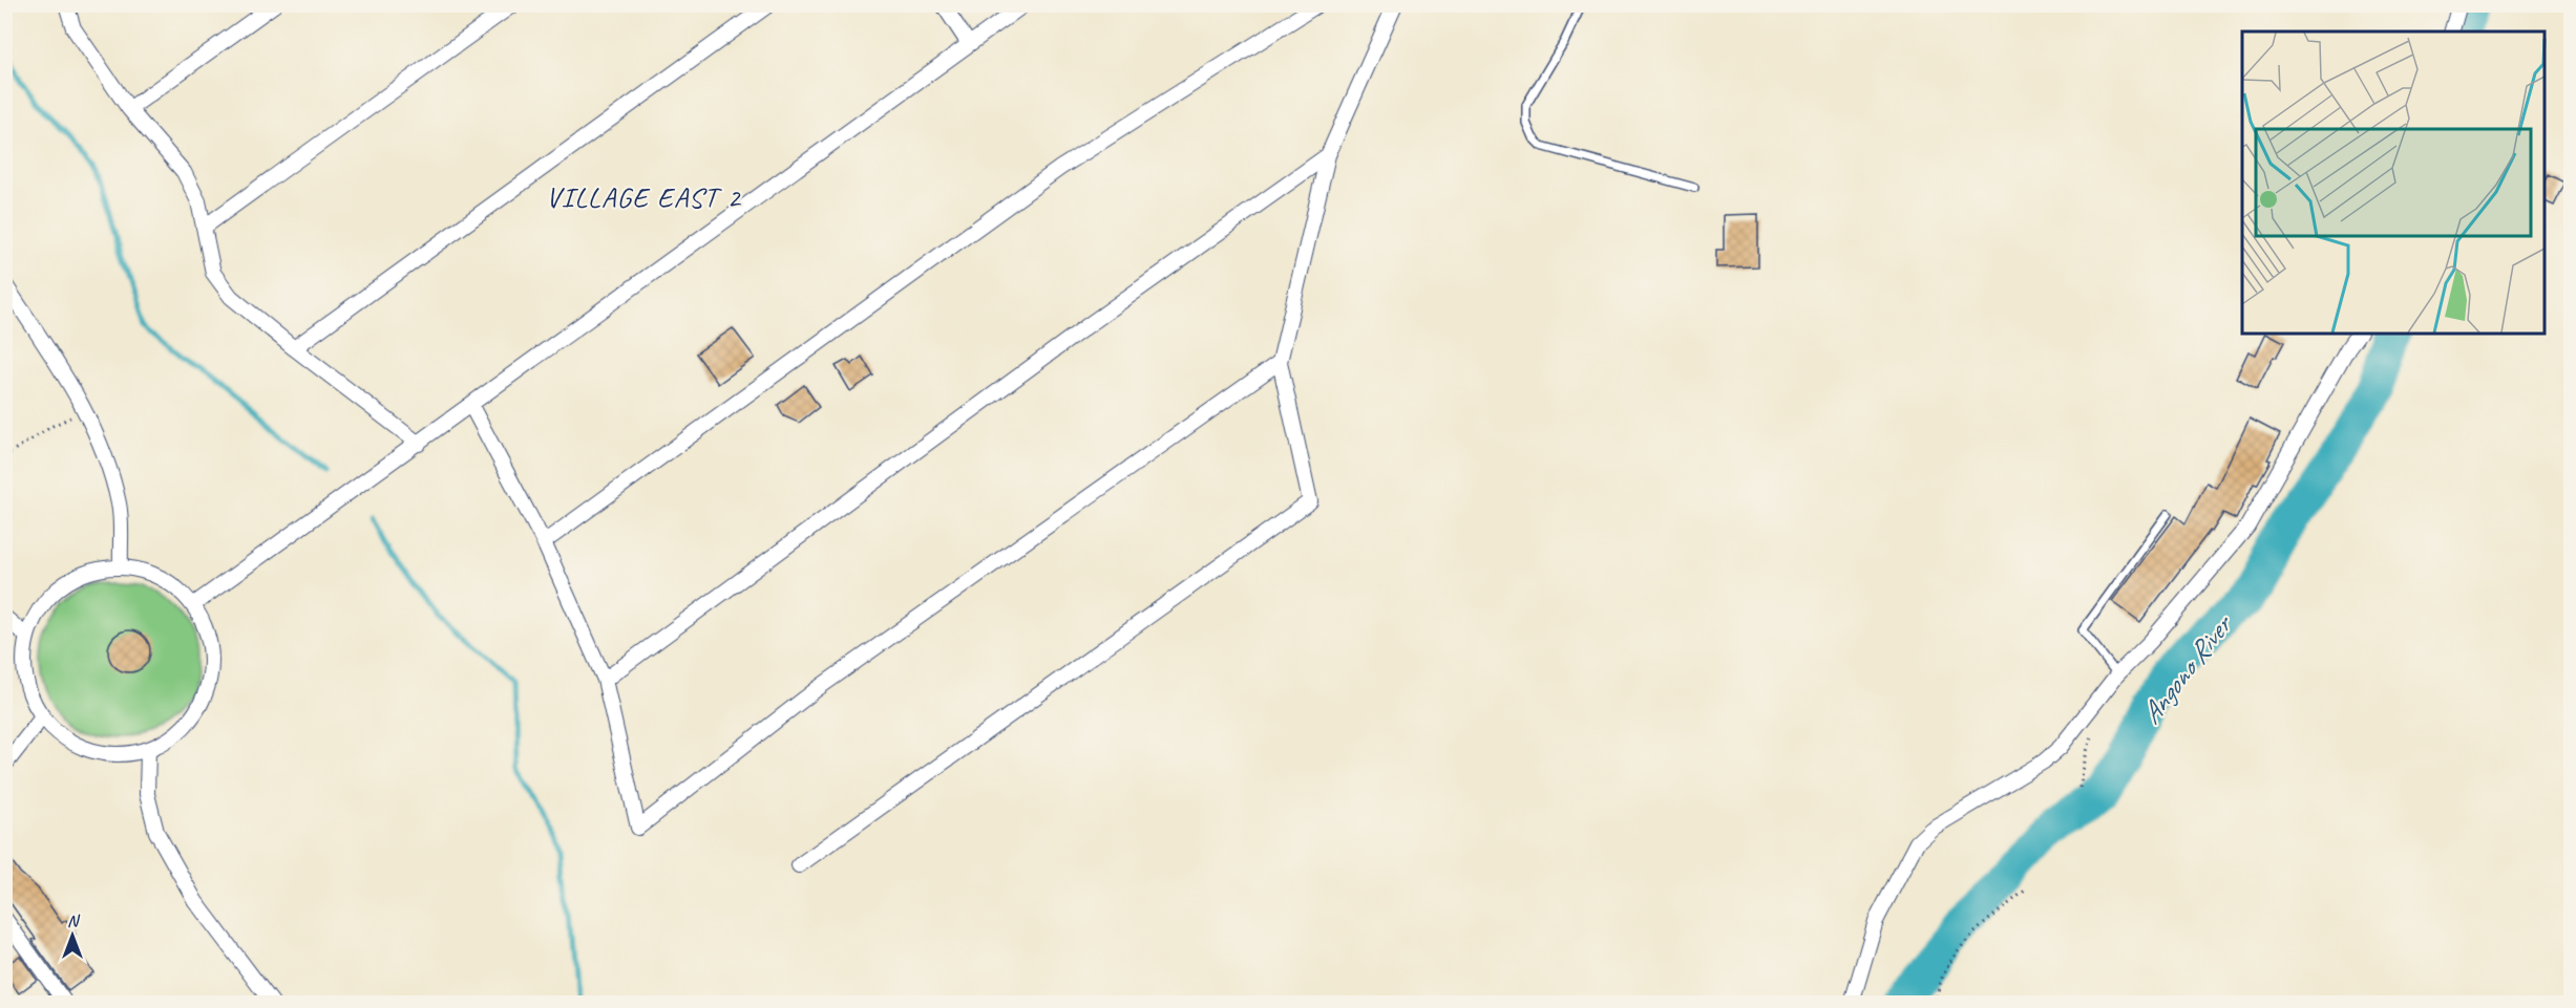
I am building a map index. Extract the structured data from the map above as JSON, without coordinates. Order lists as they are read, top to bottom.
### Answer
{
  "districts": ["VILLAGE EAST 2"],
  "water": ["Angono River"],
  "north": "top"
}
